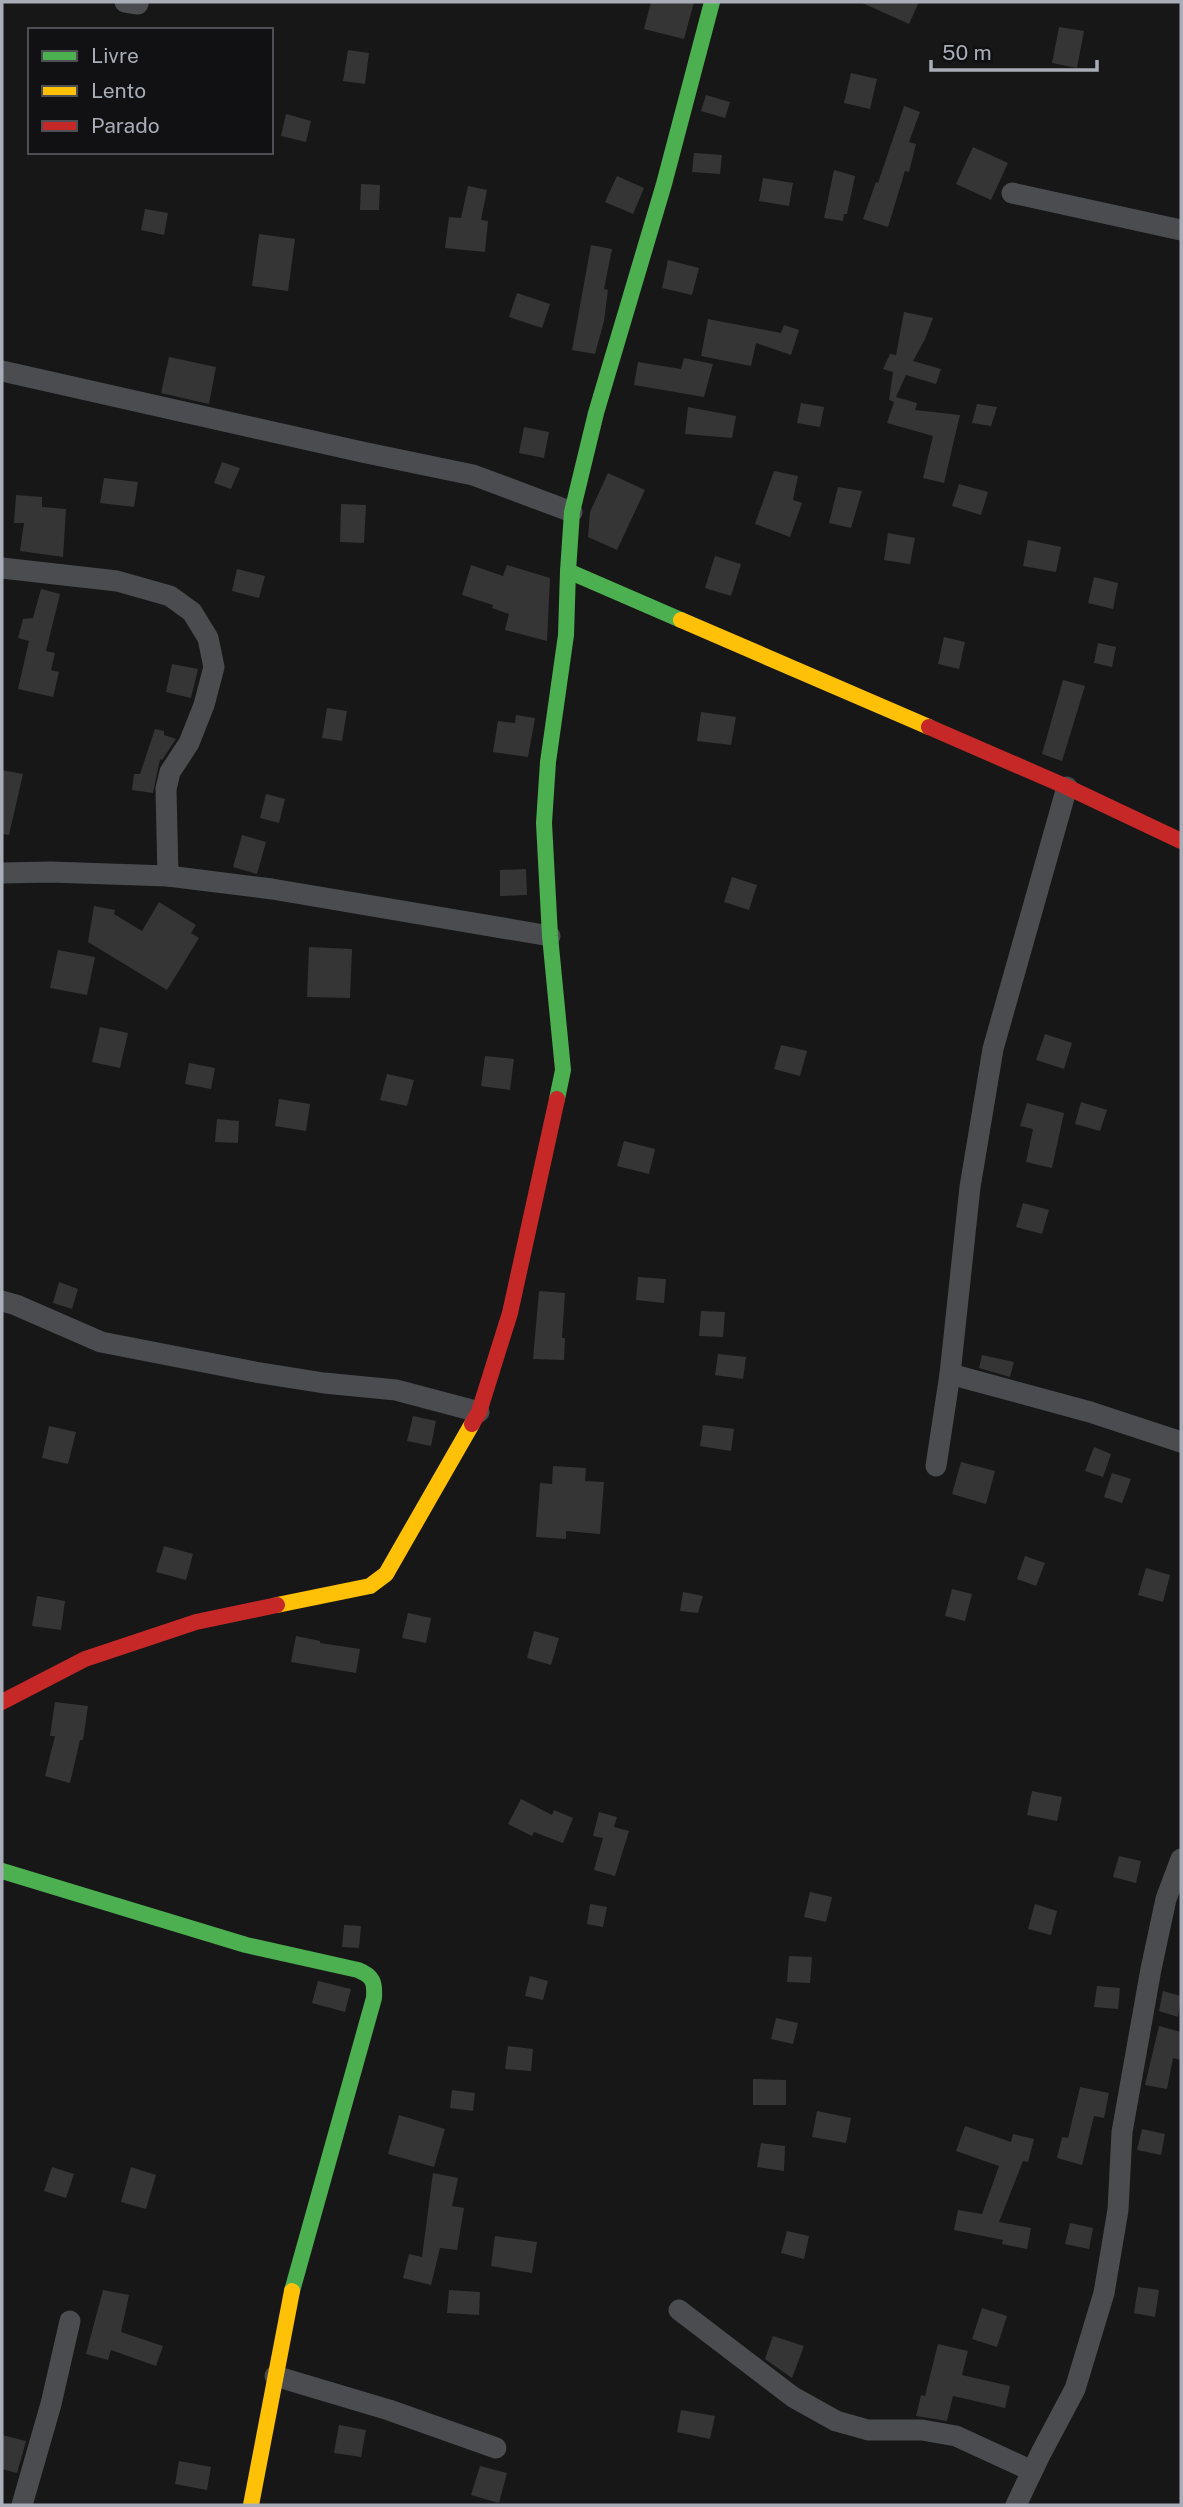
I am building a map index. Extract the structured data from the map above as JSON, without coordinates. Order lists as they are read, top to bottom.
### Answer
{
  "legend": ["Livre", "Lento", "Parado"],
  "scale_bar": "50 m"
}
